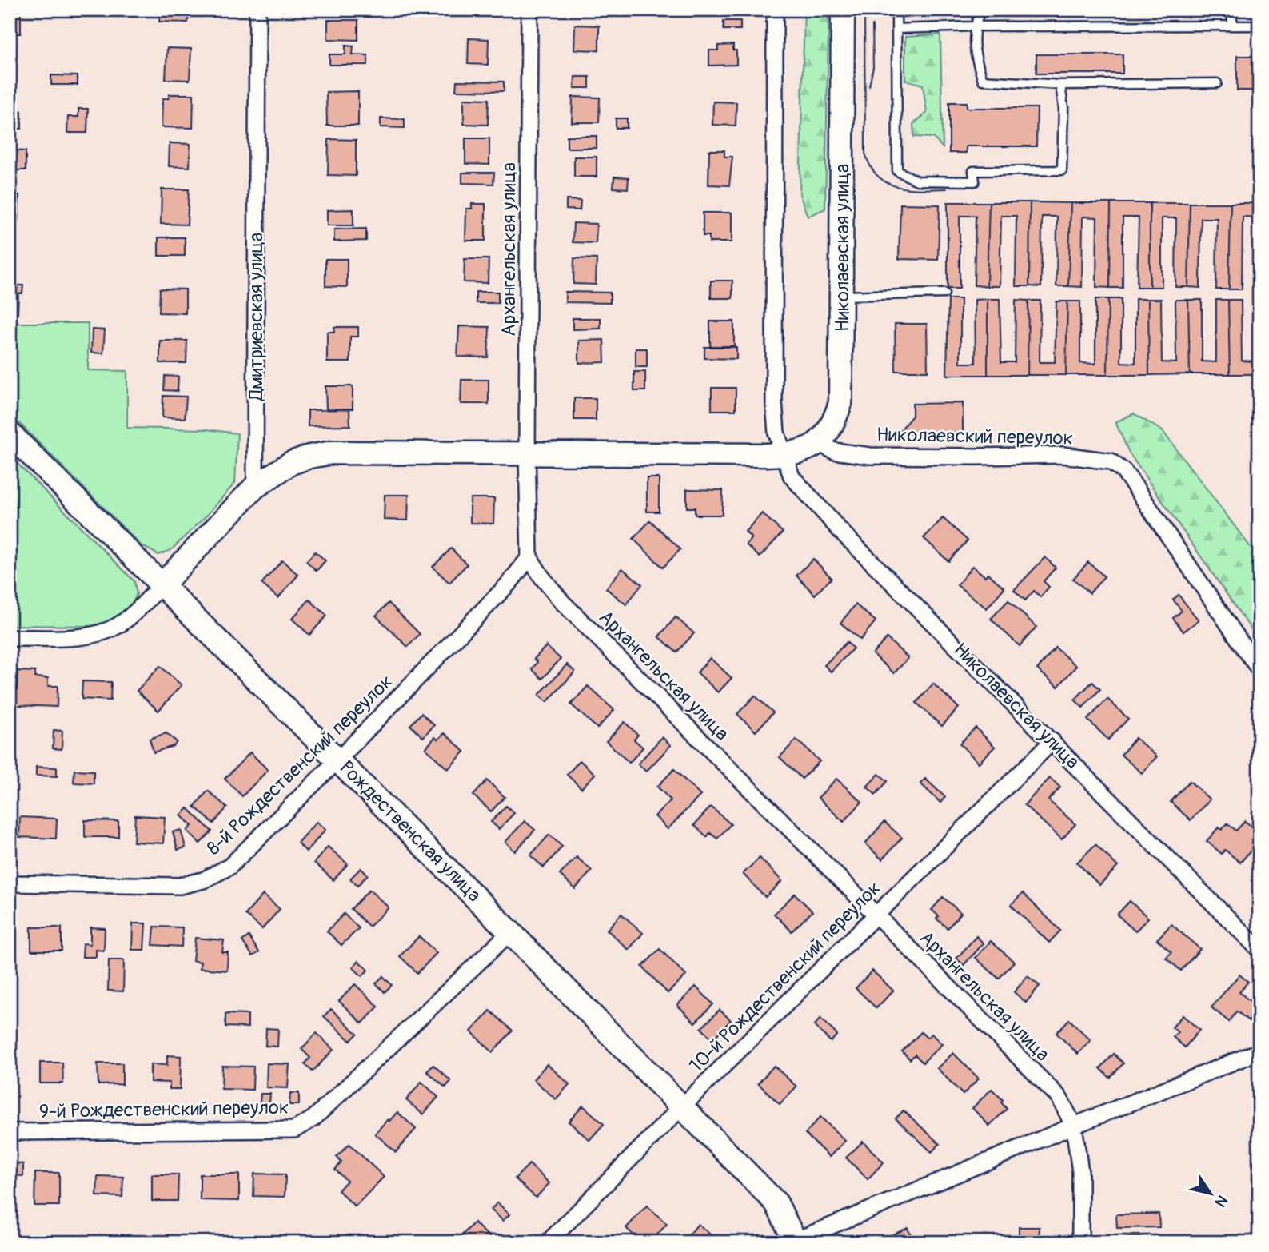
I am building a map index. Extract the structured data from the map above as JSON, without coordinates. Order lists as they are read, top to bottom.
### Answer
{
  "streets": {
    "main road": ["Николаевская улица", "Рождественская улица"],
    "street": [
      "Архангельская улица",
      "Дмитриевская улица",
      "Николаевский переулок",
      "8-й Рождественский переулок",
      "10-й Рождественский переулок",
      "9-й Рождественский переулок"
    ]
  },
  "crossings": [
    ["Николаевская улица", "Николаевский переулок"],
    ["Николаевская улица", "10-й Рождественский переулок"],
    ["Архангельская улица", "8-й Рождественский переулок"],
    ["Архангельская улица", "10-й Рождественский переулок"],
    ["8-й Рождественский переулок", "Рождественская улица"],
    ["Рождественская улица", "10-й Рождественский переулок"],
    ["Рождественская улица", "9-й Рождественский переулок"]
  ],
  "north": "bottom right"
}
